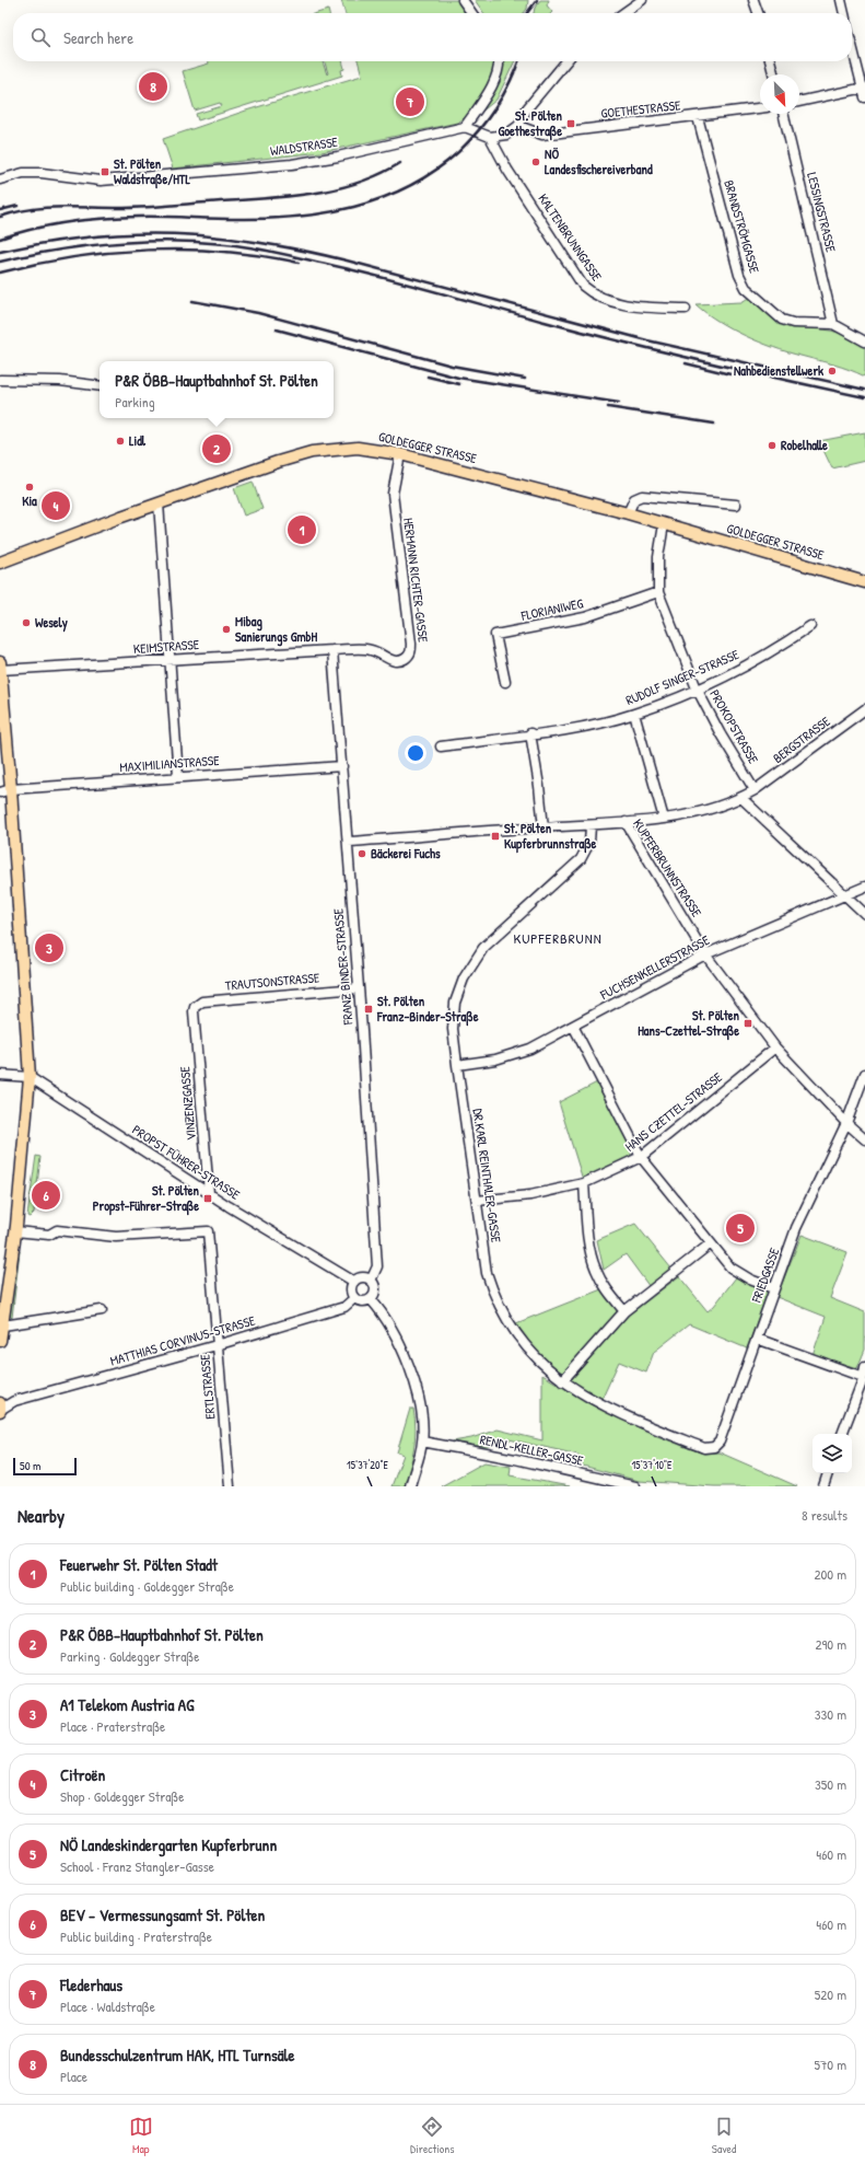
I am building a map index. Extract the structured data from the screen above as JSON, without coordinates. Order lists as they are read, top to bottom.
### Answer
{
  "streets": {
    "main road": ["GOLDEGGER STRASSE"],
    "street": [
      "GOETHESTRASSE",
      "WALDSTRASSE",
      "LESSINGSTRASSE",
      "BRANDSTRÖMGASSE",
      "KALTENBRUNNGASSE",
      "HERMANN RICHTER-GASSE",
      "FLORIANIWEG",
      "KEIMSTRASSE",
      "RUDOLF SINGER-STRASSE",
      "PROKOPSTRASSE",
      "BERGSTRASSE",
      "MAXIMILIANSTRASSE",
      "KUPFERBRUNNSTRASSE",
      "FRANZ BINDER-STRASSE",
      "FUCHSENKELLERSTRASSE",
      "TRAUTSONSTRASSE",
      "VINZENZGASSE",
      "HANS CZETTEL-STRASSE",
      "PROPST FÜHRER-STRASSE",
      "DR.KARL REINTHALER-GASSE",
      "FRIEDGASSE",
      "MATTHIAS CORVINUS-STRASSE",
      "ERTLSTRASSE",
      "RENDL-KELLER-GASSE"
    ]
  },
  "crossings": [
    ["GOETHESTRASSE", "BRANDSTRÖMGASSE"],
    ["LESSINGSTRASSE", "BRANDSTRÖMGASSE"],
    ["GOLDEGGER STRASSE", "HERMANN RICHTER-GASSE"],
    ["GOLDEGGER STRASSE", "PROKOPSTRASSE"],
    ["HERMANN RICHTER-GASSE", "KEIMSTRASSE"],
    ["HERMANN RICHTER-GASSE", "FRANZ BINDER-STRASSE"],
    ["FLORIANIWEG", "PROKOPSTRASSE"],
    ["KEIMSTRASSE", "FRANZ BINDER-STRASSE"],
    ["RUDOLF SINGER-STRASSE", "PROKOPSTRASSE"],
    ["PROKOPSTRASSE", "BERGSTRASSE"],
    ["BERGSTRASSE", "KUPFERBRUNNSTRASSE"],
    ["MAXIMILIANSTRASSE", "FRANZ BINDER-STRASSE"],
    ["KUPFERBRUNNSTRASSE", "FRANZ BINDER-STRASSE"],
    ["KUPFERBRUNNSTRASSE", "FUCHSENKELLERSTRASSE"],
    ["KUPFERBRUNNSTRASSE", "HANS CZETTEL-STRASSE"],
    ["KUPFERBRUNNSTRASSE", "DR.KARL REINTHALER-GASSE"],
    ["KUPFERBRUNNSTRASSE", "FRIEDGASSE"],
    ["FRANZ BINDER-STRASSE", "TRAUTSONSTRASSE"],
    ["FRANZ BINDER-STRASSE", "PROPST FÜHRER-STRASSE"],
    ["FRANZ BINDER-STRASSE", "MATTHIAS CORVINUS-STRASSE"],
    ["FUCHSENKELLERSTRASSE", "DR.KARL REINTHALER-GASSE"],
    ["TRAUTSONSTRASSE", "VINZENZGASSE"],
    ["VINZENZGASSE", "PROPST FÜHRER-STRASSE"],
    ["HANS CZETTEL-STRASSE", "DR.KARL REINTHALER-GASSE"],
    ["PROPST FÜHRER-STRASSE", "MATTHIAS CORVINUS-STRASSE"],
    ["DR.KARL REINTHALER-GASSE", "FRIEDGASSE"],
    ["MATTHIAS CORVINUS-STRASSE", "ERTLSTRASSE"]
  ],
  "districts": ["KUPFERBRUNN"],
  "places": {
    "transit": [
      "St. Pölten Goethestraße",
      "St. Pölten Waldstraße/HTL",
      "St. Pölten Kupferbrunnstraße",
      "St. Pölten Franz-Binder-Straße",
      "St. Pölten Hans-Czettel-Straße",
      "St. Pölten Propst-Führer-Straße"
    ],
    "other": [
      "NÖ Landesfischereiverband",
      "Nahbedienstellwerk",
      "Lidl",
      "Robelhalle",
      "Kia",
      "Wesely",
      "Mibag Sanierungs GmbH",
      "Bäckerei Fuchs"
    ]
  },
  "scale_bar": "50 m",
  "north": "bottom right",
  "page": {
    "search": "Search here",
    "pins": [
      "8",
      "7",
      "2",
      "4",
      "1",
      "3",
      "6",
      "5"
    ],
    "popup": ["P&R ÖBB-Hauptbahnhof St. Pölten", "Parking"],
    "scale": "50 m",
    "heading": ["Nearby", "8 results"],
    "list": [
      {
        "mark": "1",
        "name": "Feuerwehr St. Pölten Stadt",
        "note": "Public building · Goldegger Straße",
        "value": "200 m"
      },
      {
        "mark": "2",
        "name": "P&R ÖBB-Hauptbahnhof St. Pölten",
        "note": "Parking · Goldegger Straße",
        "value": "290 m"
      },
      {
        "mark": "3",
        "name": "A1 Telekom Austria AG",
        "note": "Place · Praterstraße",
        "value": "330 m"
      },
      {
        "mark": "4",
        "name": "Citroën",
        "note": "Shop · Goldegger Straße",
        "value": "350 m"
      },
      {
        "mark": "5",
        "name": "NÖ Landeskindergarten Kupferbrunn",
        "note": "School · Franz Stangler-Gasse",
        "value": "460 m"
      },
      {
        "mark": "6",
        "name": "BEV - Vermessungsamt St. Pölten",
        "note": "Public building · Praterstraße",
        "value": "460 m"
      },
      {
        "mark": "7",
        "name": "Flederhaus",
        "note": "Place · Waldstraße",
        "value": "520 m"
      },
      {
        "mark": "8",
        "name": "Bundesschulzentrum HAK, HTL Turnsäle",
        "note": "Place",
        "value": "570 m"
      }
    ],
    "nav": ["Map", "Directions", "Saved"]
  },
  "coordinates": ["15°37'20\"E", "15°37'10\"E"]
}
